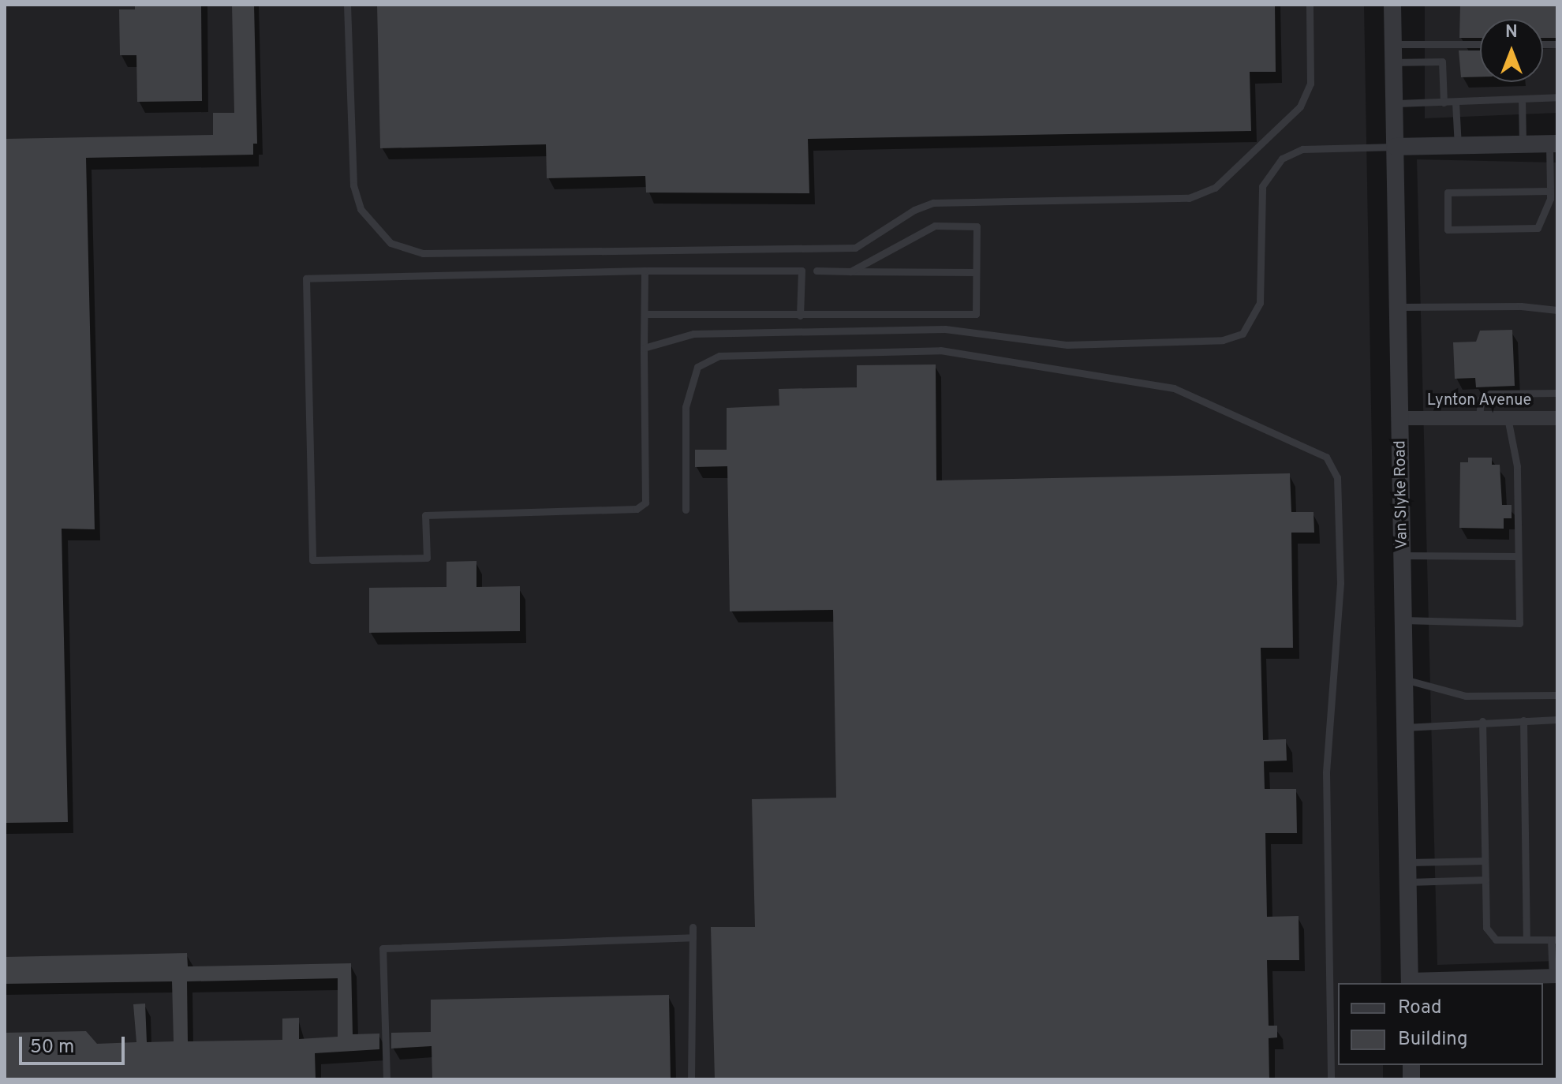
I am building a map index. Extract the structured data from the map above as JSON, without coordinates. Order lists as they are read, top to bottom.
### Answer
{
  "streets": {
    "street": ["Lynton Avenue", "Van Slyke Road"]
  },
  "crossings": [
    ["Lynton Avenue", "Van Slyke Road"]
  ],
  "legend": ["Road", "Building"],
  "scale_bar": "50 m",
  "north": "top"
}
